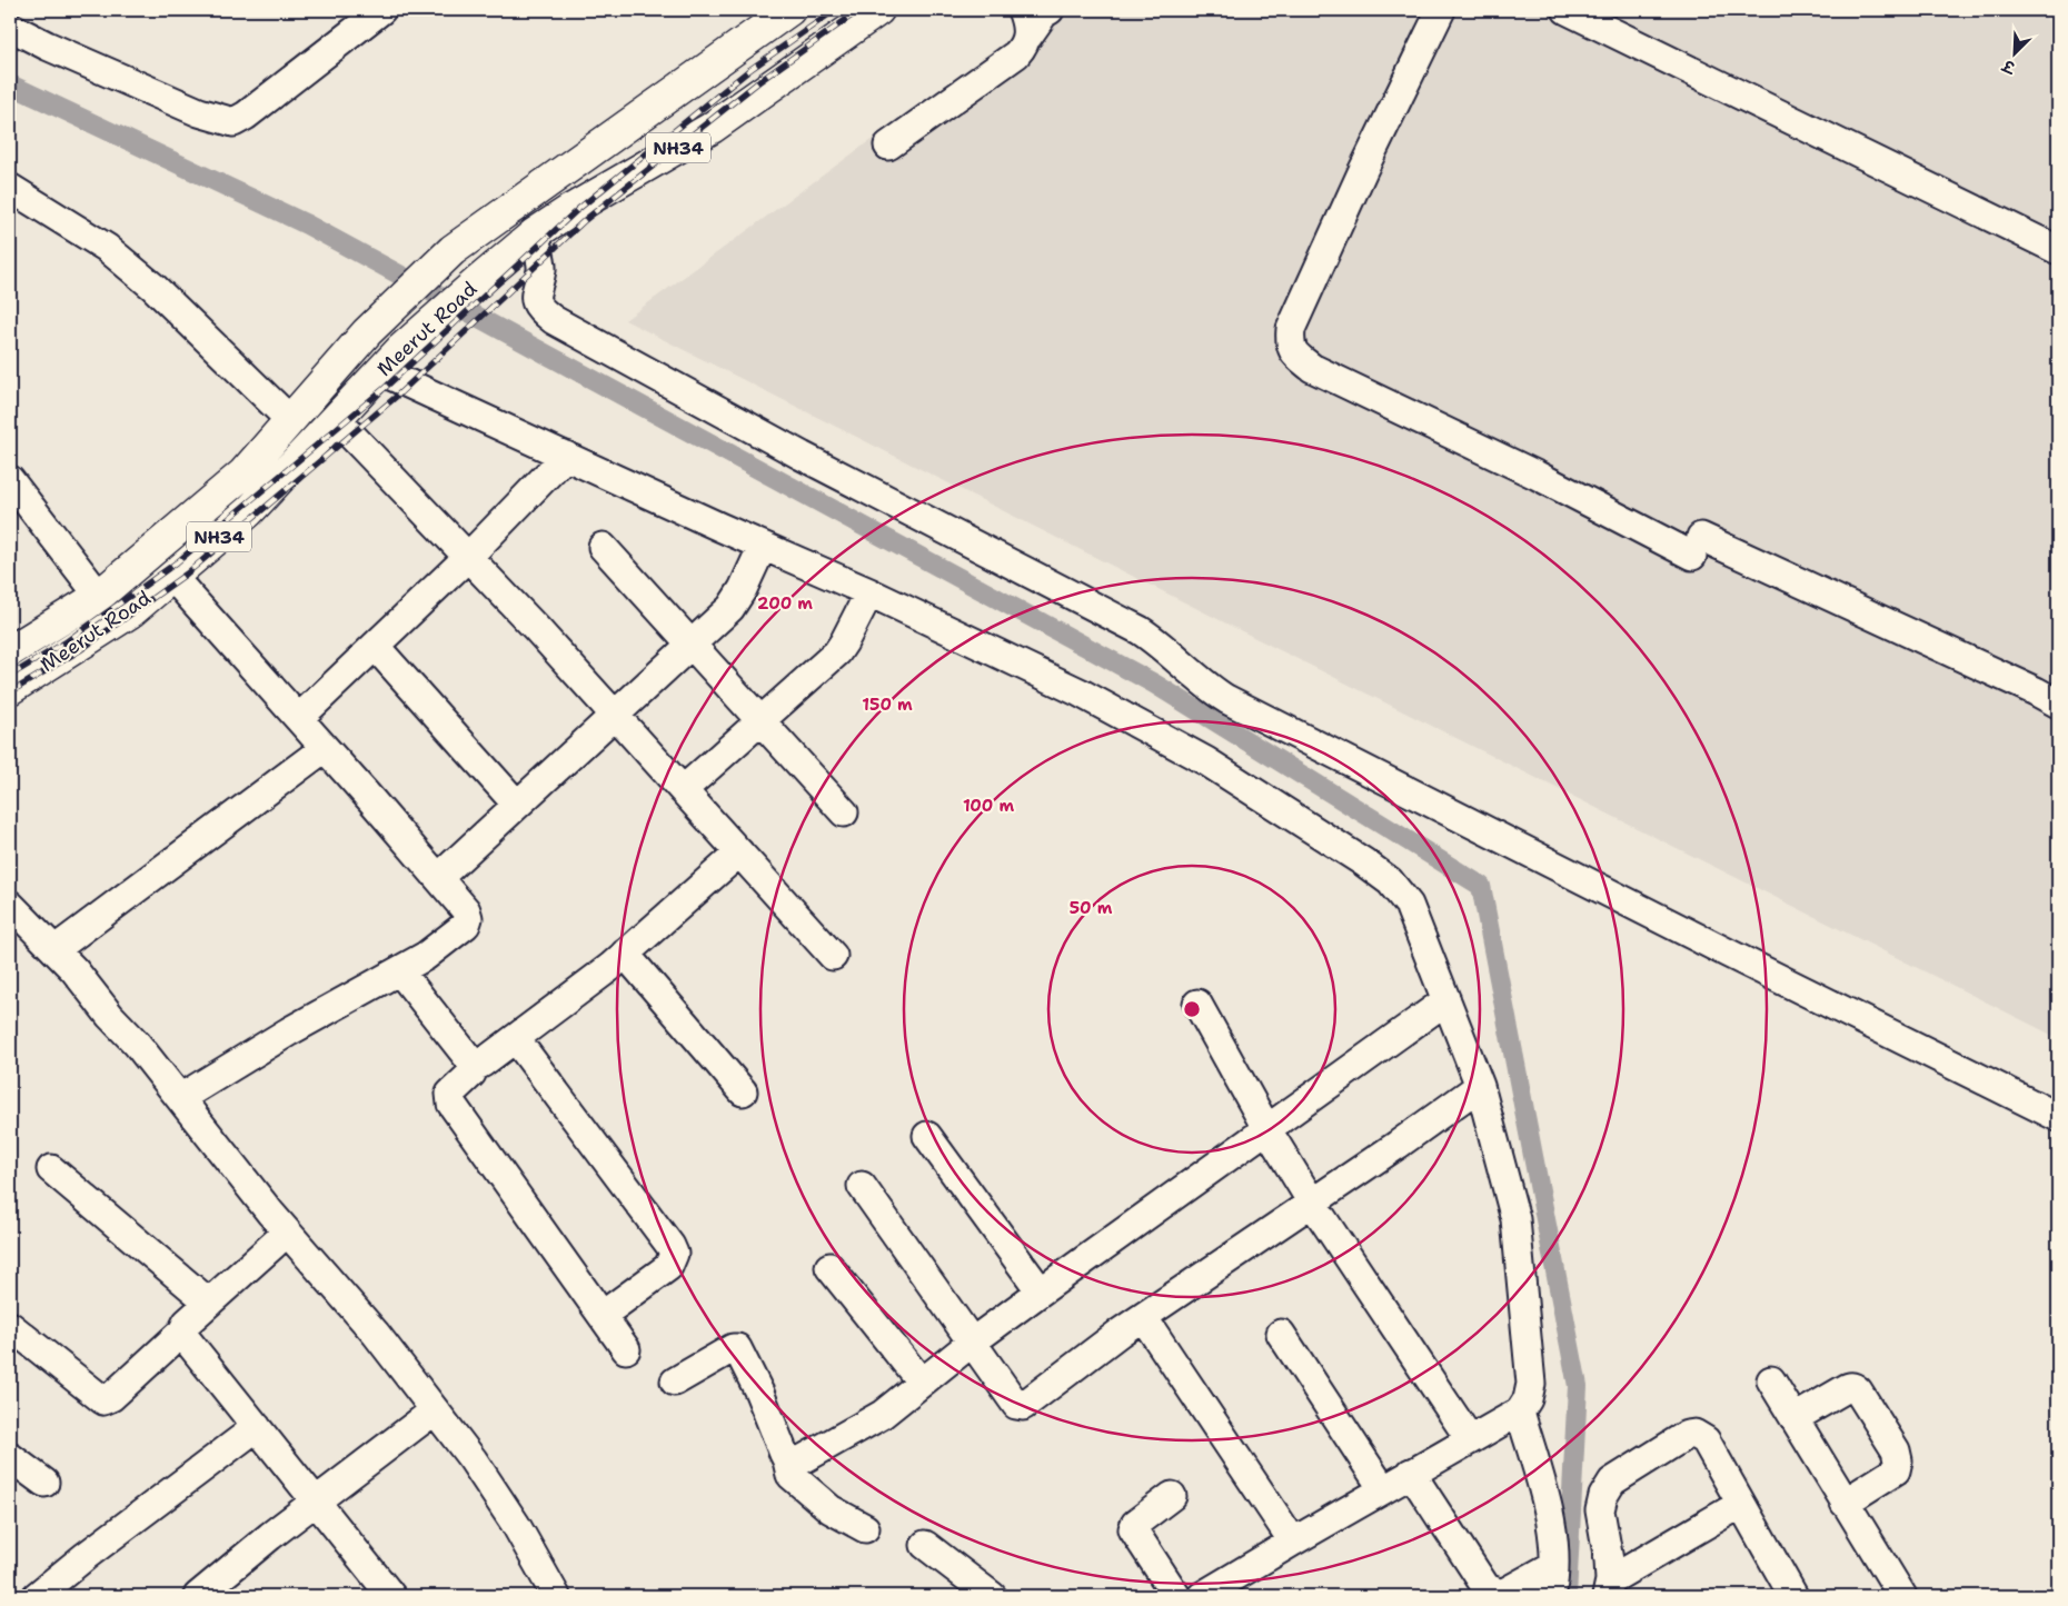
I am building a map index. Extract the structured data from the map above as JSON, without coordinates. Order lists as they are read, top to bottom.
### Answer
{
  "streets": {
    "highway": ["NH34", "Meerut Road"]
  },
  "north": "bottom left",
  "rings": [
    "200 m",
    "150 m",
    "100 m",
    "50 m"
  ]
}
